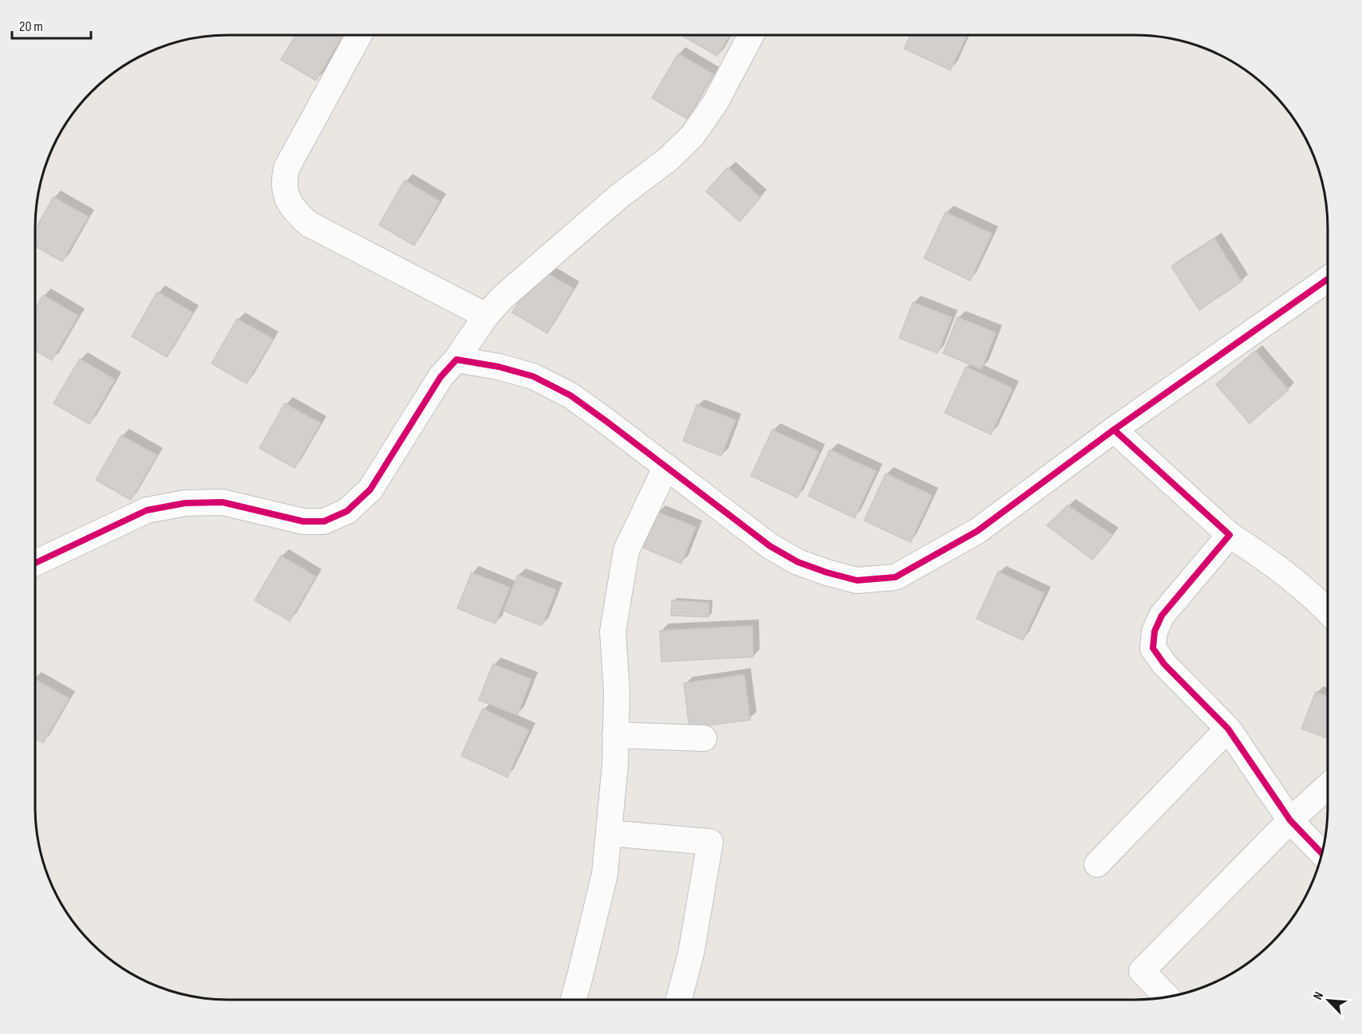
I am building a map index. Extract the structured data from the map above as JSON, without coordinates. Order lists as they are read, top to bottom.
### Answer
{
  "scale_bar": "20 m",
  "north": "top left"
}
